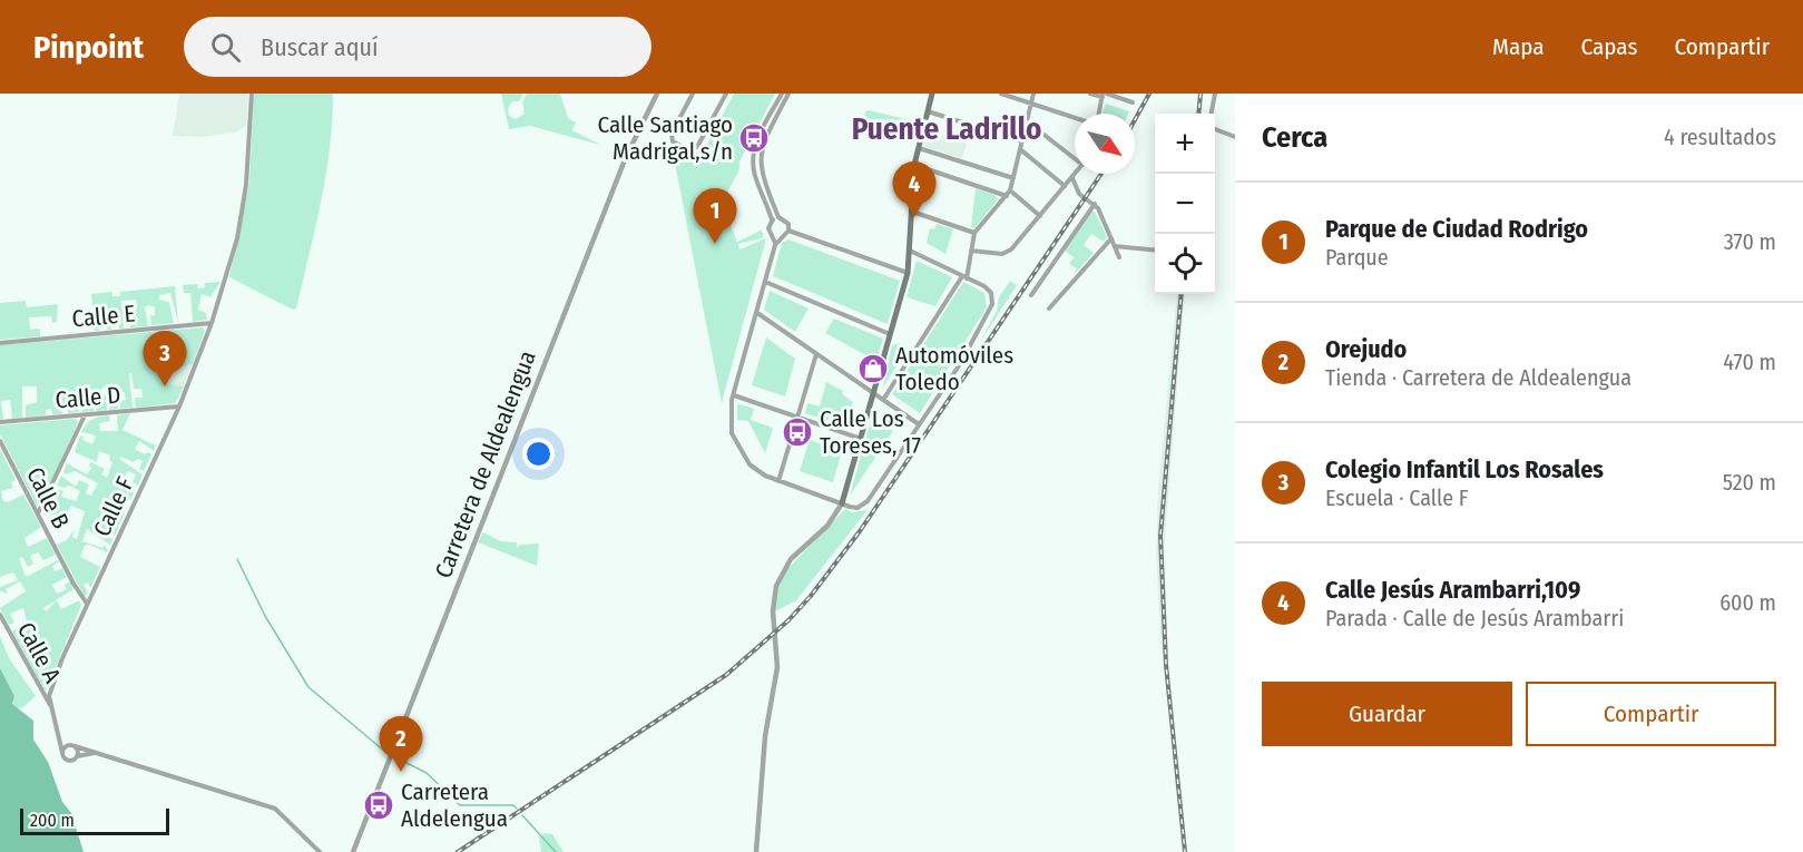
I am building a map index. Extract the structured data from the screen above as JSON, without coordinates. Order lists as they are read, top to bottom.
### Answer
{
  "streets": {
    "street": [
      "Calle E",
      "Calle D",
      "Carretera de Aldealengua",
      "Calle B",
      "Calle F",
      "Calle A"
    ]
  },
  "crossings": [
    ["Calle E", "Calle F"],
    ["Calle D", "Calle F"],
    ["Calle B", "Calle F"],
    ["Calle F", "Calle A"]
  ],
  "districts": ["Puente Ladrillo"],
  "places": {
    "bus stop": ["Calle Santiago Madrigal,s/n", "Calle Los Toreses, 17", "Carretera Aldelengua"],
    "shop": ["Automóviles Toledo"]
  },
  "scale_bar": "200 m",
  "north": "bottom right",
  "page": {
    "header": "Pinpoint",
    "search": "Buscar aquí",
    "nav": ["Mapa", "Capas", "Compartir"],
    "heading": ["Cerca", "4 resultados"],
    "map_buttons": ["+", "−"],
    "pins": [
      "4",
      "1",
      "3",
      "2"
    ],
    "list": [
      {
        "mark": "1",
        "name": "Parque de Ciudad Rodrigo",
        "note": "Parque",
        "value": "370 m"
      },
      {
        "mark": "2",
        "name": "Orejudo",
        "note": "Tienda · Carretera de Aldealengua",
        "value": "470 m"
      },
      {
        "mark": "3",
        "name": "Colegio Infantil Los Rosales",
        "note": "Escuela · Calle F",
        "value": "520 m"
      },
      {
        "mark": "4",
        "name": "Calle Jesús Arambarri,109",
        "note": "Parada · Calle de Jesús Arambarri",
        "value": "600 m"
      }
    ],
    "buttons": ["Guardar", "Compartir"],
    "scale": "200 m"
  }
}
